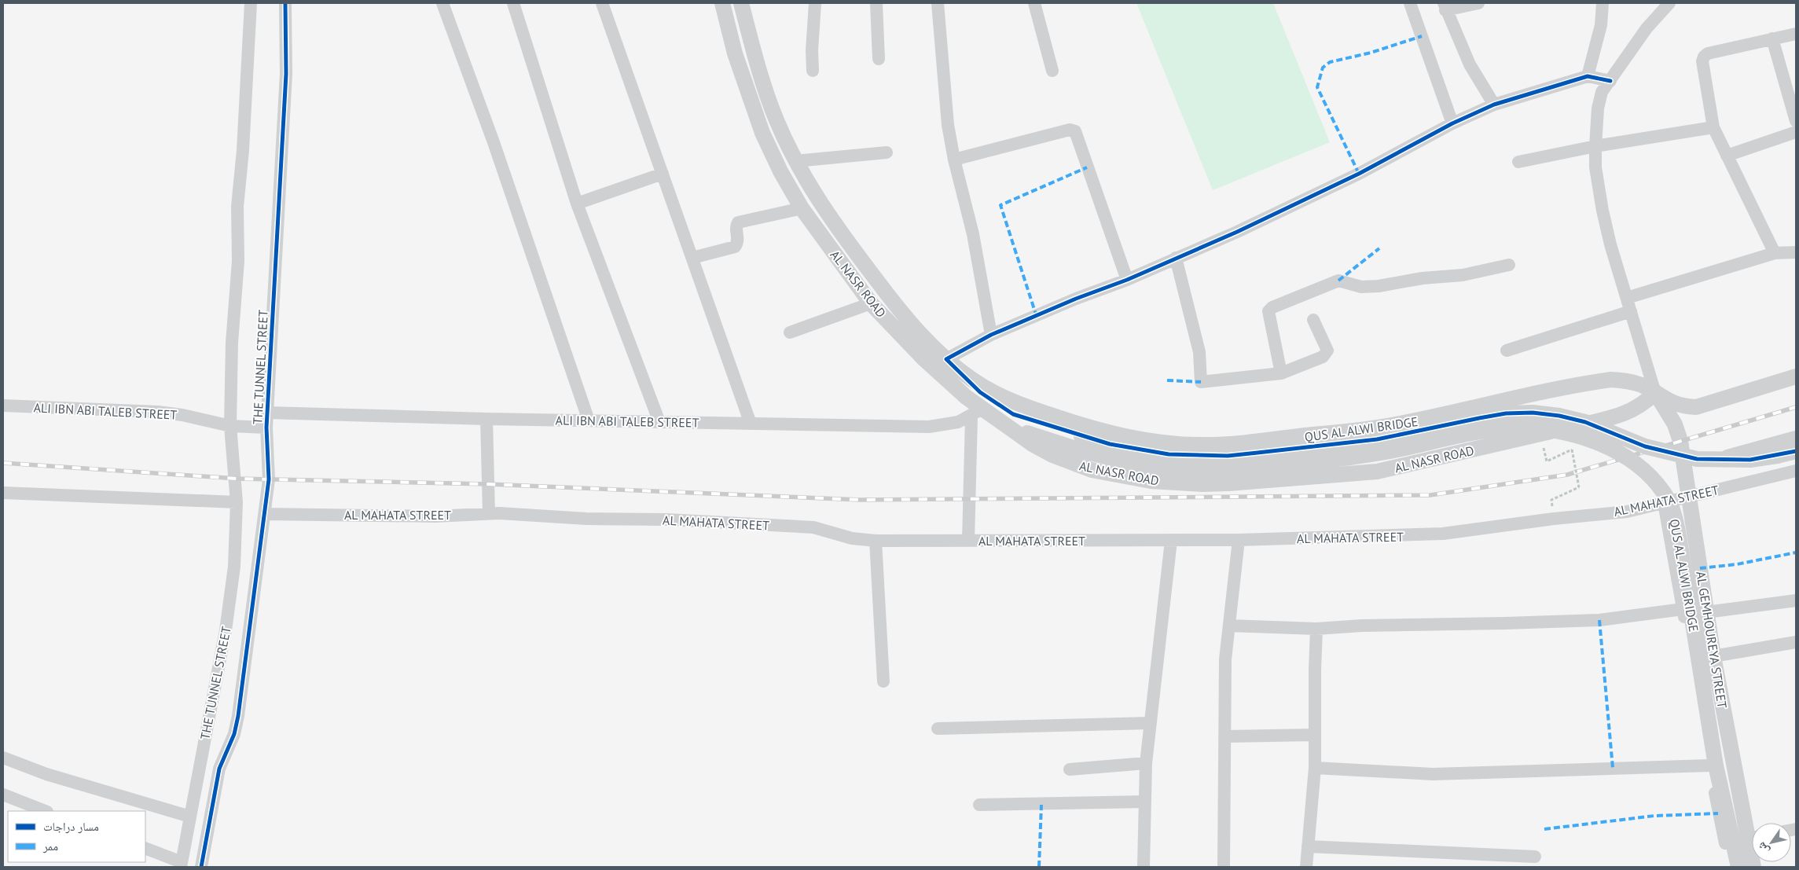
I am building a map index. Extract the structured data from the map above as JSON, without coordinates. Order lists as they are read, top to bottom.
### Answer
{
  "streets": {
    "street": [
      "AL NASR ROAD",
      "THE TUNNEL STREET",
      "ALI IBN ABI TALEB STREET",
      "QUS AL ALWI BRIDGE",
      "AL MAHATA STREET",
      "AL GEMHOUREYA STREET"
    ]
  },
  "crossings": [
    ["AL NASR ROAD", "ALI IBN ABI TALEB STREET"],
    ["AL NASR ROAD", "QUS AL ALWI BRIDGE"],
    ["AL NASR ROAD", "AL GEMHOUREYA STREET"],
    ["THE TUNNEL STREET", "ALI IBN ABI TALEB STREET"],
    ["THE TUNNEL STREET", "AL MAHATA STREET"],
    ["AL MAHATA STREET", "AL GEMHOUREYA STREET"]
  ],
  "legend": ["مسار دراجات", "ممر"],
  "north": "bottom left"
}
